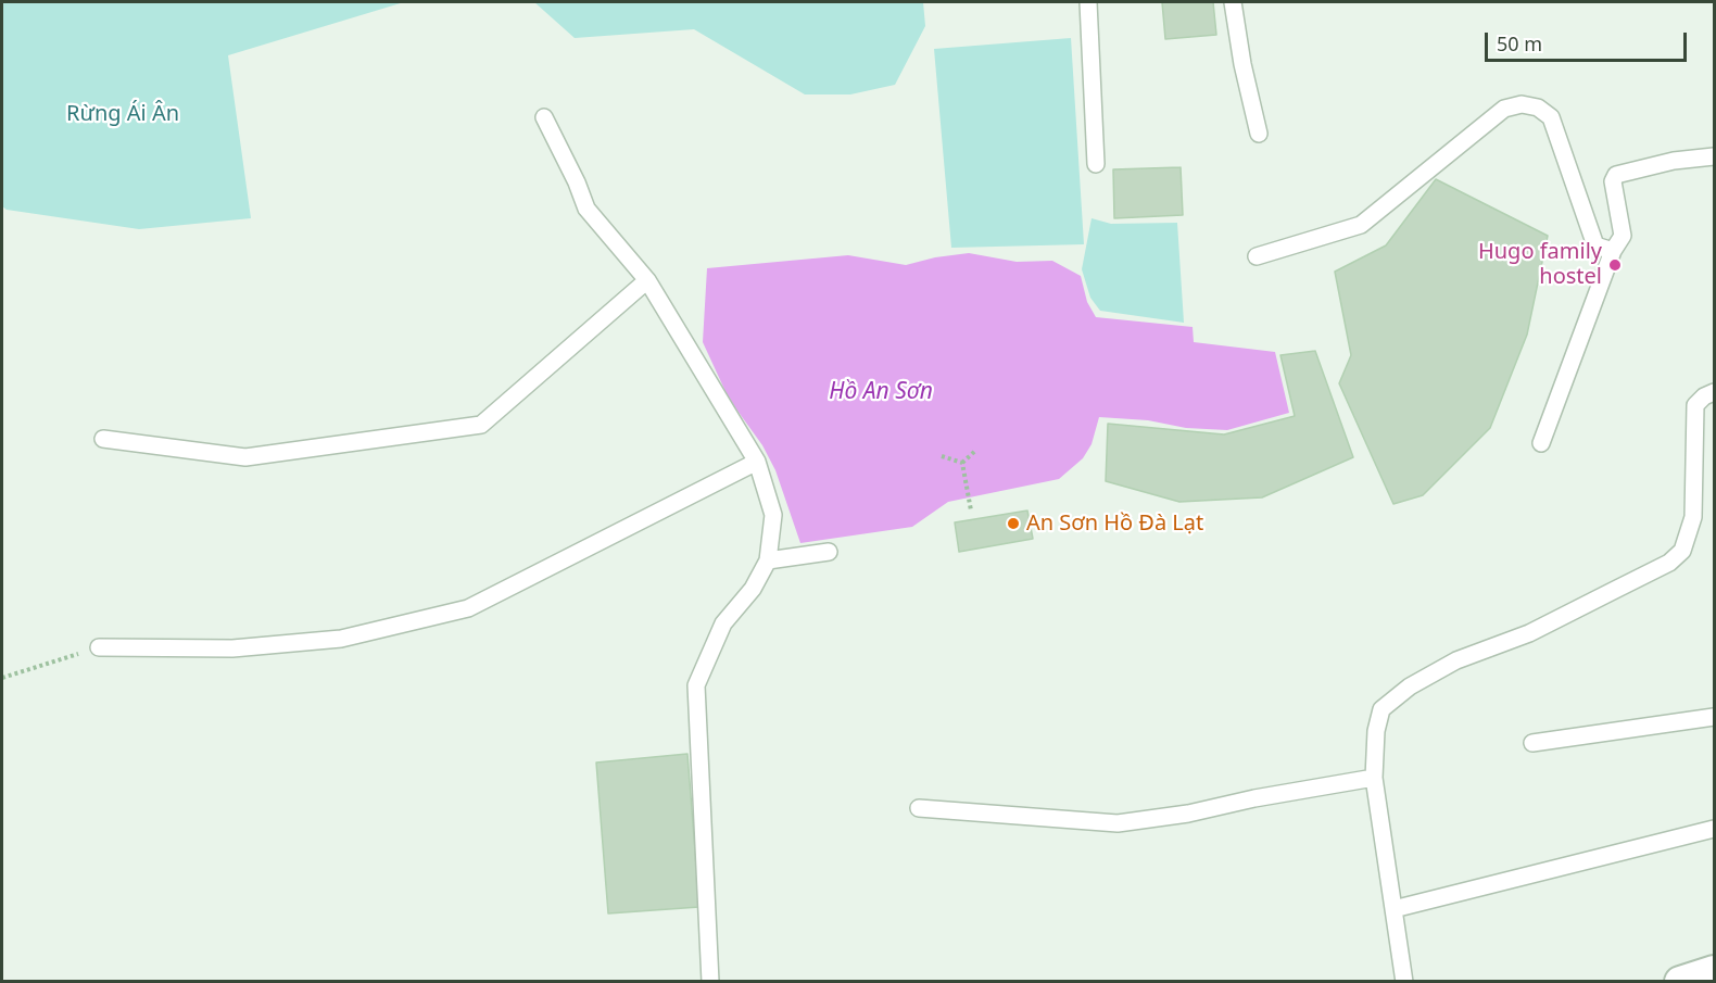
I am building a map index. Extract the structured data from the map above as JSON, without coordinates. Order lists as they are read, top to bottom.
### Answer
{
  "water": ["Hồ An Sơn"],
  "parks": ["Rừng Ái Ân"],
  "places": ["Hugo family hostel", "An Sơn Hồ Đà Lạt"],
  "scale_bar": "50 m"
}
